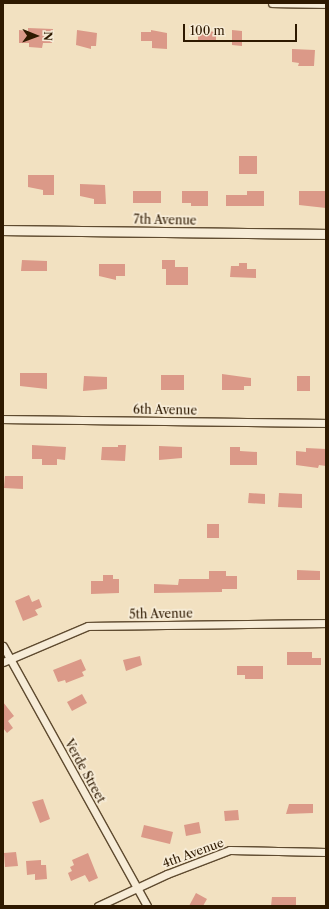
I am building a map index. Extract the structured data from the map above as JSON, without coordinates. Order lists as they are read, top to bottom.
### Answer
{
  "streets": {
    "street": [
      "7th Avenue",
      "6th Avenue",
      "5th Avenue",
      "Verde Street",
      "4th Avenue"
    ]
  },
  "crossings": [
    ["5th Avenue", "Verde Street"],
    ["Verde Street", "4th Avenue"]
  ],
  "scale_bar": "100 m",
  "north": "right"
}
